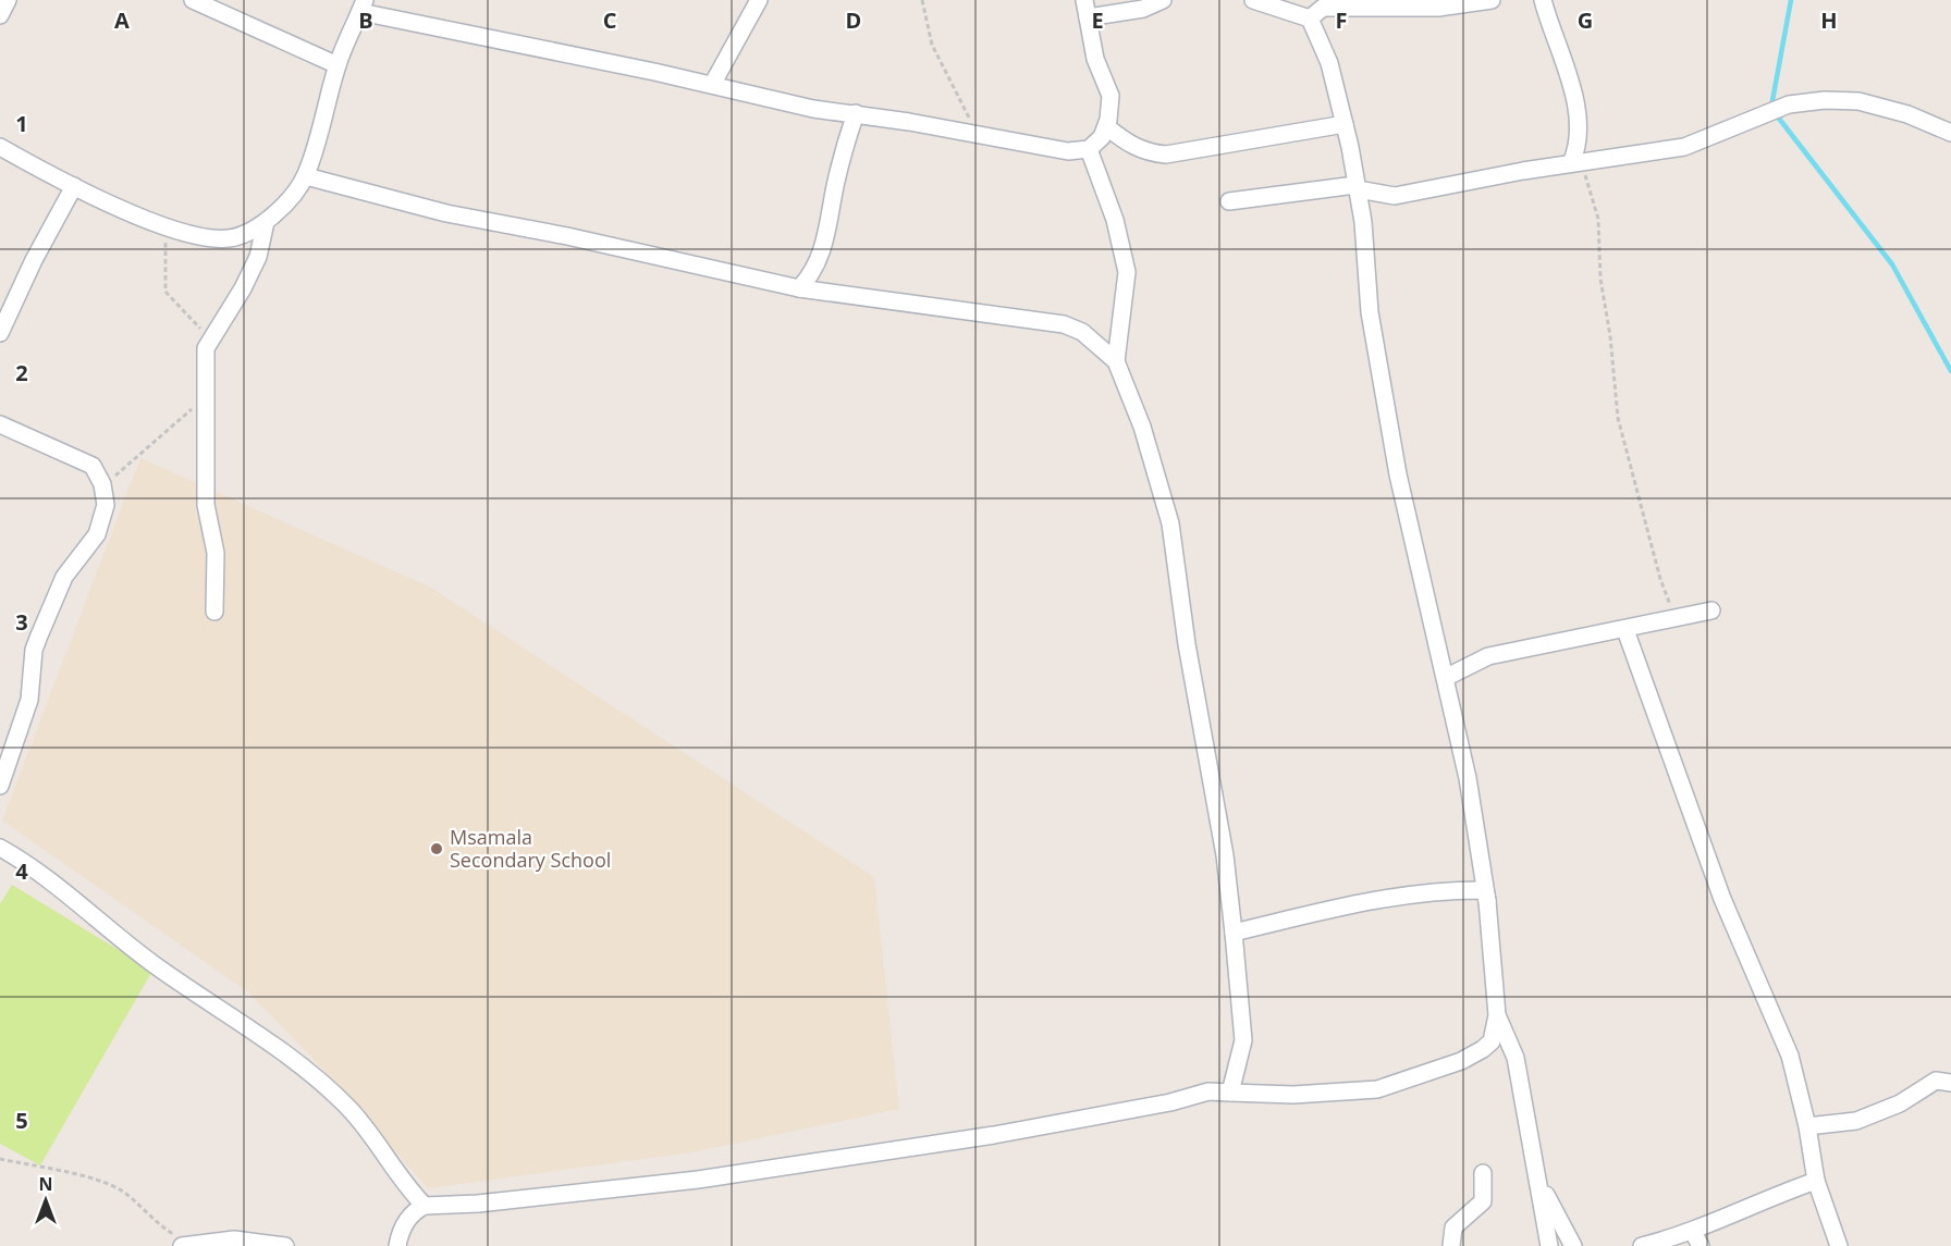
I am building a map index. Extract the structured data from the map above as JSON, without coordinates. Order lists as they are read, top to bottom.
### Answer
{
  "places": ["Msamala Secondary School"],
  "north": "top",
  "grid": {
    "columns": [
      "A",
      "B",
      "C",
      "D",
      "E",
      "F",
      "G",
      "H"
    ],
    "rows": [
      "1",
      "2",
      "3",
      "4",
      "5"
    ]
  }
}
